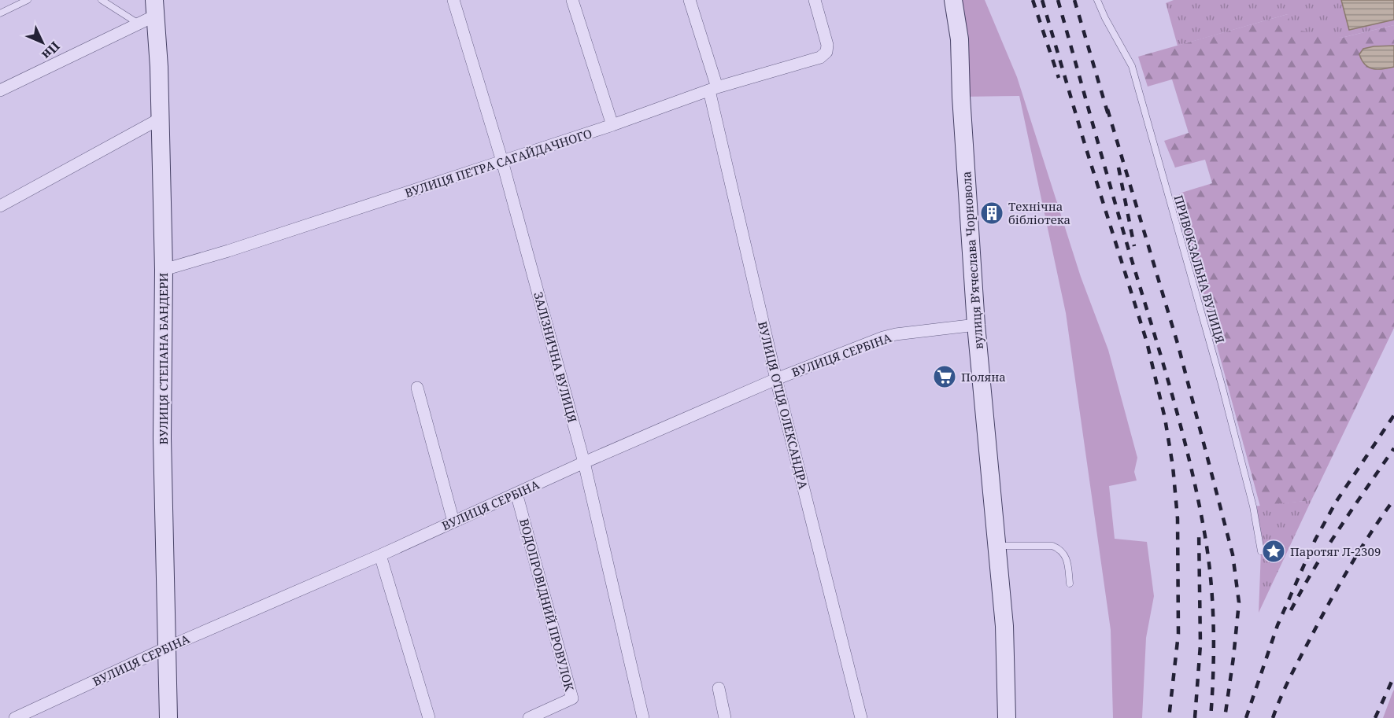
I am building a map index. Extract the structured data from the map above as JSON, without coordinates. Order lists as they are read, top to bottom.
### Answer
{
  "streets": {
    "street": [
      "ВУЛИЦЯ ПЕТРА САГАЙДАЧНОГО",
      "вулиця Вʼячеслава Чорновола",
      "ВУЛИЦЯ СЕРБІНА",
      "ЗАЛІЗНИЧНА ВУЛИЦЯ",
      "ВУЛИЦЯ СТЕПАНА БАНДЕРИ",
      "ВУЛИЦЯ ОТЦЯ ОЛЕКСАНДРА",
      "ВОДОПРОВІДНИЙ ПРОВУЛОК"
    ],
    "lane": ["ПРИВОКЗАЛЬНА ВУЛИЦЯ"]
  },
  "crossings": [
    ["ВУЛИЦЯ ПЕТРА САГАЙДАЧНОГО", "ЗАЛІЗНИЧНА ВУЛИЦЯ"],
    ["ВУЛИЦЯ ПЕТРА САГАЙДАЧНОГО", "ВУЛИЦЯ СТЕПАНА БАНДЕРИ"],
    ["ВУЛИЦЯ ПЕТРА САГАЙДАЧНОГО", "ВУЛИЦЯ ОТЦЯ ОЛЕКСАНДРА"],
    ["вулиця Вʼячеслава Чорновола", "ВУЛИЦЯ СЕРБІНА"],
    ["ВУЛИЦЯ СЕРБІНА", "ЗАЛІЗНИЧНА ВУЛИЦЯ"],
    ["ВУЛИЦЯ СЕРБІНА", "ВУЛИЦЯ СТЕПАНА БАНДЕРИ"],
    ["ВУЛИЦЯ СЕРБІНА", "ВУЛИЦЯ ОТЦЯ ОЛЕКСАНДРА"],
    ["ВУЛИЦЯ СЕРБІНА", "ВОДОПРОВІДНИЙ ПРОВУЛОК"]
  ],
  "places": {
    "building": ["Технічна бібліотека"],
    "supermarket": ["Поляна"],
    "place": ["Паротяг Л-2309"]
  },
  "north": "bottom right"
}
